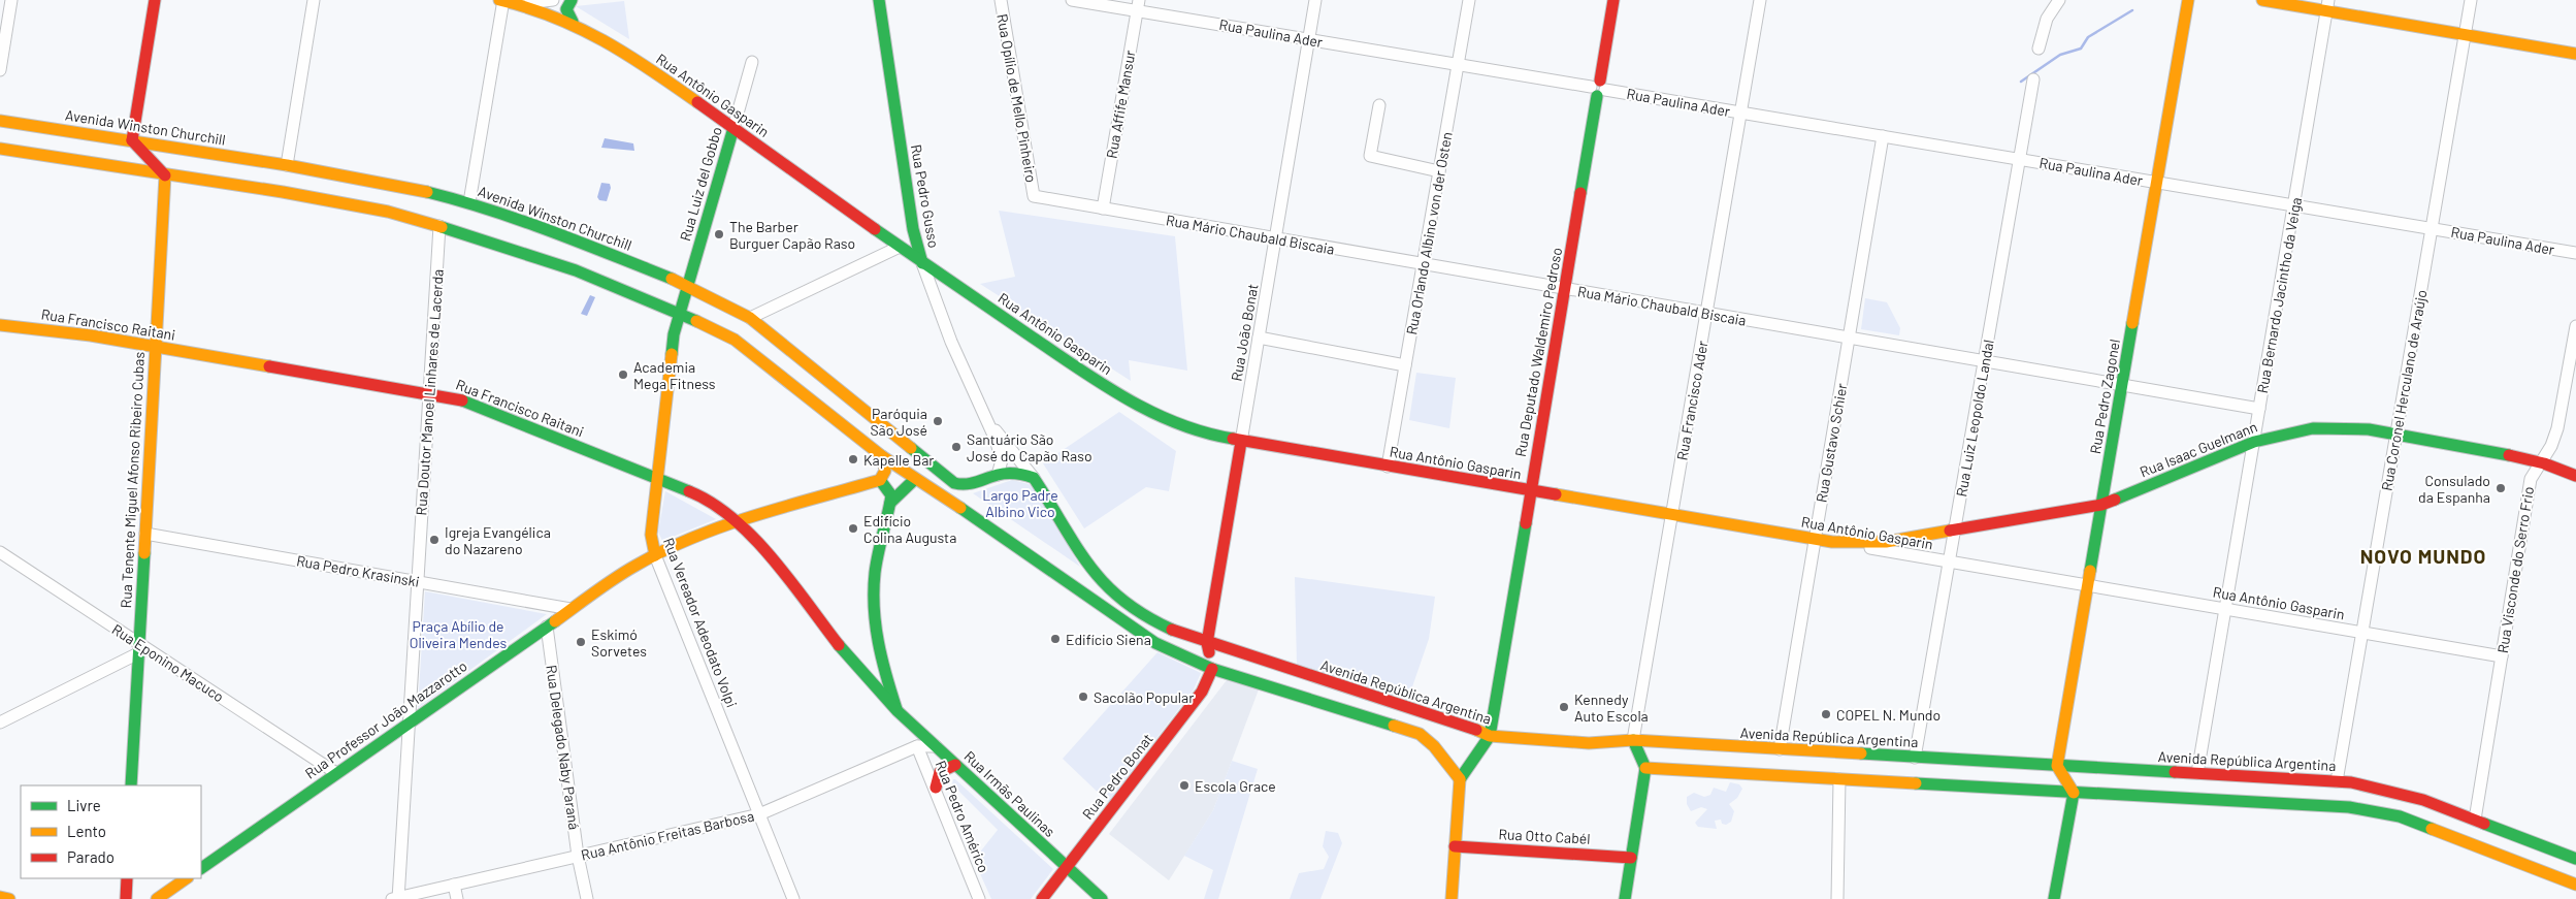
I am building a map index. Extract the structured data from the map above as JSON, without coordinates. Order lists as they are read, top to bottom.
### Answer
{
  "streets": {
    "street": [
      "Rua Paulina Ader",
      "Rua Antônio Gasparin",
      "Rua Opílio de Mello Pinheiro",
      "Rua Affife Mansur",
      "Avenida Winston Churchill",
      "Rua Luiz del Gobbo",
      "Rua Pedro Gusso",
      "Rua Orlando Albino von der Osten",
      "Rua Mário Chaubald Biscaia",
      "Rua Bernardo Jacintho da Veiga",
      "Rua Francisco Raitani",
      "Rua João Bonat",
      "Rua Deputado Waldemiro Pedroso",
      "Rua Coronel Herculano de Araújo",
      "Rua Doutor Manoel Linhares de Lacerda",
      "Rua Pedro Zagonel",
      "Rua Francisco Ader",
      "Rua Luiz Leopoldo Landal",
      "Rua Gustavo Schier",
      "Rua Isaac Guelmann",
      "Rua Tenente Miguel Afonso Ribeiro Cubas",
      "Rua Visconde do Serro Frio",
      "Rua Pedro Krasinski",
      "Rua Vereador Adeodato Volpi",
      "Rua Eponino Macuco",
      "Avenida República Argentina",
      "Rua Professor João Mazzarotto",
      "Rua Delegado Naby Paraná",
      "Rua Pedro Bonat",
      "Rua Irmãs Paulinas",
      "Rua Pedro Américo",
      "Rua Antônio Freitas Barbosa",
      "Rua Otto Cabél"
    ]
  },
  "crossings": [
    ["Rua Paulina Ader", "Rua Affife Mansur"],
    ["Rua Paulina Ader", "Rua Orlando Albino von der Osten"],
    ["Rua Paulina Ader", "Rua Bernardo Jacintho da Veiga"],
    ["Rua Paulina Ader", "Rua João Bonat"],
    ["Rua Paulina Ader", "Rua Deputado Waldemiro Pedroso"],
    ["Rua Paulina Ader", "Rua Coronel Herculano de Araújo"],
    ["Rua Paulina Ader", "Rua Pedro Zagonel"],
    ["Rua Paulina Ader", "Rua Francisco Ader"],
    ["Rua Paulina Ader", "Rua Luiz Leopoldo Landal"],
    ["Rua Paulina Ader", "Rua Gustavo Schier"],
    ["Rua Antônio Gasparin", "Rua Luiz del Gobbo"],
    ["Rua Antônio Gasparin", "Rua Pedro Gusso"],
    ["Rua Antônio Gasparin", "Rua Orlando Albino von der Osten"],
    ["Rua Antônio Gasparin", "Rua Bernardo Jacintho da Veiga"],
    ["Rua Antônio Gasparin", "Rua João Bonat"],
    ["Rua Antônio Gasparin", "Rua Deputado Waldemiro Pedroso"],
    ["Rua Antônio Gasparin", "Rua Coronel Herculano de Araújo"],
    ["Rua Antônio Gasparin", "Rua Pedro Zagonel"],
    ["Rua Antônio Gasparin", "Rua Francisco Ader"],
    ["Rua Antônio Gasparin", "Rua Luiz Leopoldo Landal"],
    ["Rua Antônio Gasparin", "Rua Gustavo Schier"],
    ["Rua Antônio Gasparin", "Rua Isaac Guelmann"],
    ["Rua Antônio Gasparin", "Rua Visconde do Serro Frio"],
    ["Rua Opílio de Mello Pinheiro", "Rua Mário Chaubald Biscaia"],
    ["Rua Affife Mansur", "Rua Mário Chaubald Biscaia"],
    ["Avenida Winston Churchill", "Rua Luiz del Gobbo"],
    ["Avenida Winston Churchill", "Rua Pedro Gusso"],
    ["Rua Luiz del Gobbo", "Rua Vereador Adeodato Volpi"],
    ["Rua Pedro Gusso", "Avenida República Argentina"],
    ["Rua Orlando Albino von der Osten", "Rua Mário Chaubald Biscaia"],
    ["Rua Mário Chaubald Biscaia", "Rua Bernardo Jacintho da Veiga"],
    ["Rua Mário Chaubald Biscaia", "Rua João Bonat"],
    ["Rua Mário Chaubald Biscaia", "Rua Deputado Waldemiro Pedroso"],
    ["Rua Mário Chaubald Biscaia", "Rua Pedro Zagonel"],
    ["Rua Mário Chaubald Biscaia", "Rua Francisco Ader"],
    ["Rua Mário Chaubald Biscaia", "Rua Luiz Leopoldo Landal"],
    ["Rua Mário Chaubald Biscaia", "Rua Gustavo Schier"],
    ["Rua Bernardo Jacintho da Veiga", "Rua Isaac Guelmann"],
    ["Rua Bernardo Jacintho da Veiga", "Avenida República Argentina"],
    ["Rua Francisco Raitani", "Rua Doutor Manoel Linhares de Lacerda"],
    ["Rua Francisco Raitani", "Rua Tenente Miguel Afonso Ribeiro Cubas"],
    ["Rua Francisco Raitani", "Rua Vereador Adeodato Volpi"],
    ["Rua Francisco Raitani", "Rua Professor João Mazzarotto"],
    ["Rua Francisco Raitani", "Rua Irmãs Paulinas"],
    ["Rua João Bonat", "Avenida República Argentina"],
    ["Rua João Bonat", "Rua Pedro Bonat"],
    ["Rua Deputado Waldemiro Pedroso", "Avenida República Argentina"],
    ["Rua Coronel Herculano de Araújo", "Rua Isaac Guelmann"],
    ["Rua Coronel Herculano de Araújo", "Avenida República Argentina"],
    ["Rua Doutor Manoel Linhares de Lacerda", "Rua Pedro Krasinski"],
    ["Rua Doutor Manoel Linhares de Lacerda", "Rua Professor João Mazzarotto"],
    ["Rua Doutor Manoel Linhares de Lacerda", "Rua Antônio Freitas Barbosa"],
    ["Rua Pedro Zagonel", "Rua Isaac Guelmann"],
    ["Rua Pedro Zagonel", "Avenida República Argentina"],
    ["Rua Francisco Ader", "Avenida República Argentina"],
    ["Rua Luiz Leopoldo Landal", "Rua Isaac Guelmann"],
    ["Rua Luiz Leopoldo Landal", "Avenida República Argentina"],
    ["Rua Gustavo Schier", "Avenida República Argentina"],
    ["Rua Isaac Guelmann", "Rua Visconde do Serro Frio"],
    ["Rua Tenente Miguel Afonso Ribeiro Cubas", "Rua Pedro Krasinski"],
    ["Rua Tenente Miguel Afonso Ribeiro Cubas", "Rua Eponino Macuco"],
    ["Rua Visconde do Serro Frio", "Avenida República Argentina"],
    ["Rua Pedro Krasinski", "Rua Professor João Mazzarotto"],
    ["Rua Vereador Adeodato Volpi", "Rua Professor João Mazzarotto"],
    ["Rua Vereador Adeodato Volpi", "Rua Antônio Freitas Barbosa"],
    ["Rua Eponino Macuco", "Rua Professor João Mazzarotto"],
    ["Rua Professor João Mazzarotto", "Rua Delegado Naby Paraná"],
    ["Rua Delegado Naby Paraná", "Rua Antônio Freitas Barbosa"],
    ["Rua Pedro Bonat", "Rua Irmãs Paulinas"],
    ["Rua Irmãs Paulinas", "Rua Antônio Freitas Barbosa"],
    ["Rua Pedro Américo", "Rua Antônio Freitas Barbosa"]
  ],
  "districts": ["NOVO MUNDO"],
  "parks": ["Largo Padre Albino Vico", "Praça Abílio de Oliveira Mendes"],
  "places": [
    "The Barber Burguer Capão Raso",
    "Academia Mega Fitness",
    "Paróquia São José",
    "Santuário São José do Capão Raso",
    "Kapelle Bar",
    "Consulado da Espanha",
    "Edifício Colina Augusta",
    "Igreja Evangélica do Nazareno",
    "Edifício Siena",
    "Eskimó Sorvetes",
    "Sacolão Popular",
    "Kennedy Auto Escola",
    "COPEL N. Mundo",
    "Escola Grace"
  ],
  "legend": ["Livre", "Lento", "Parado"]
}
